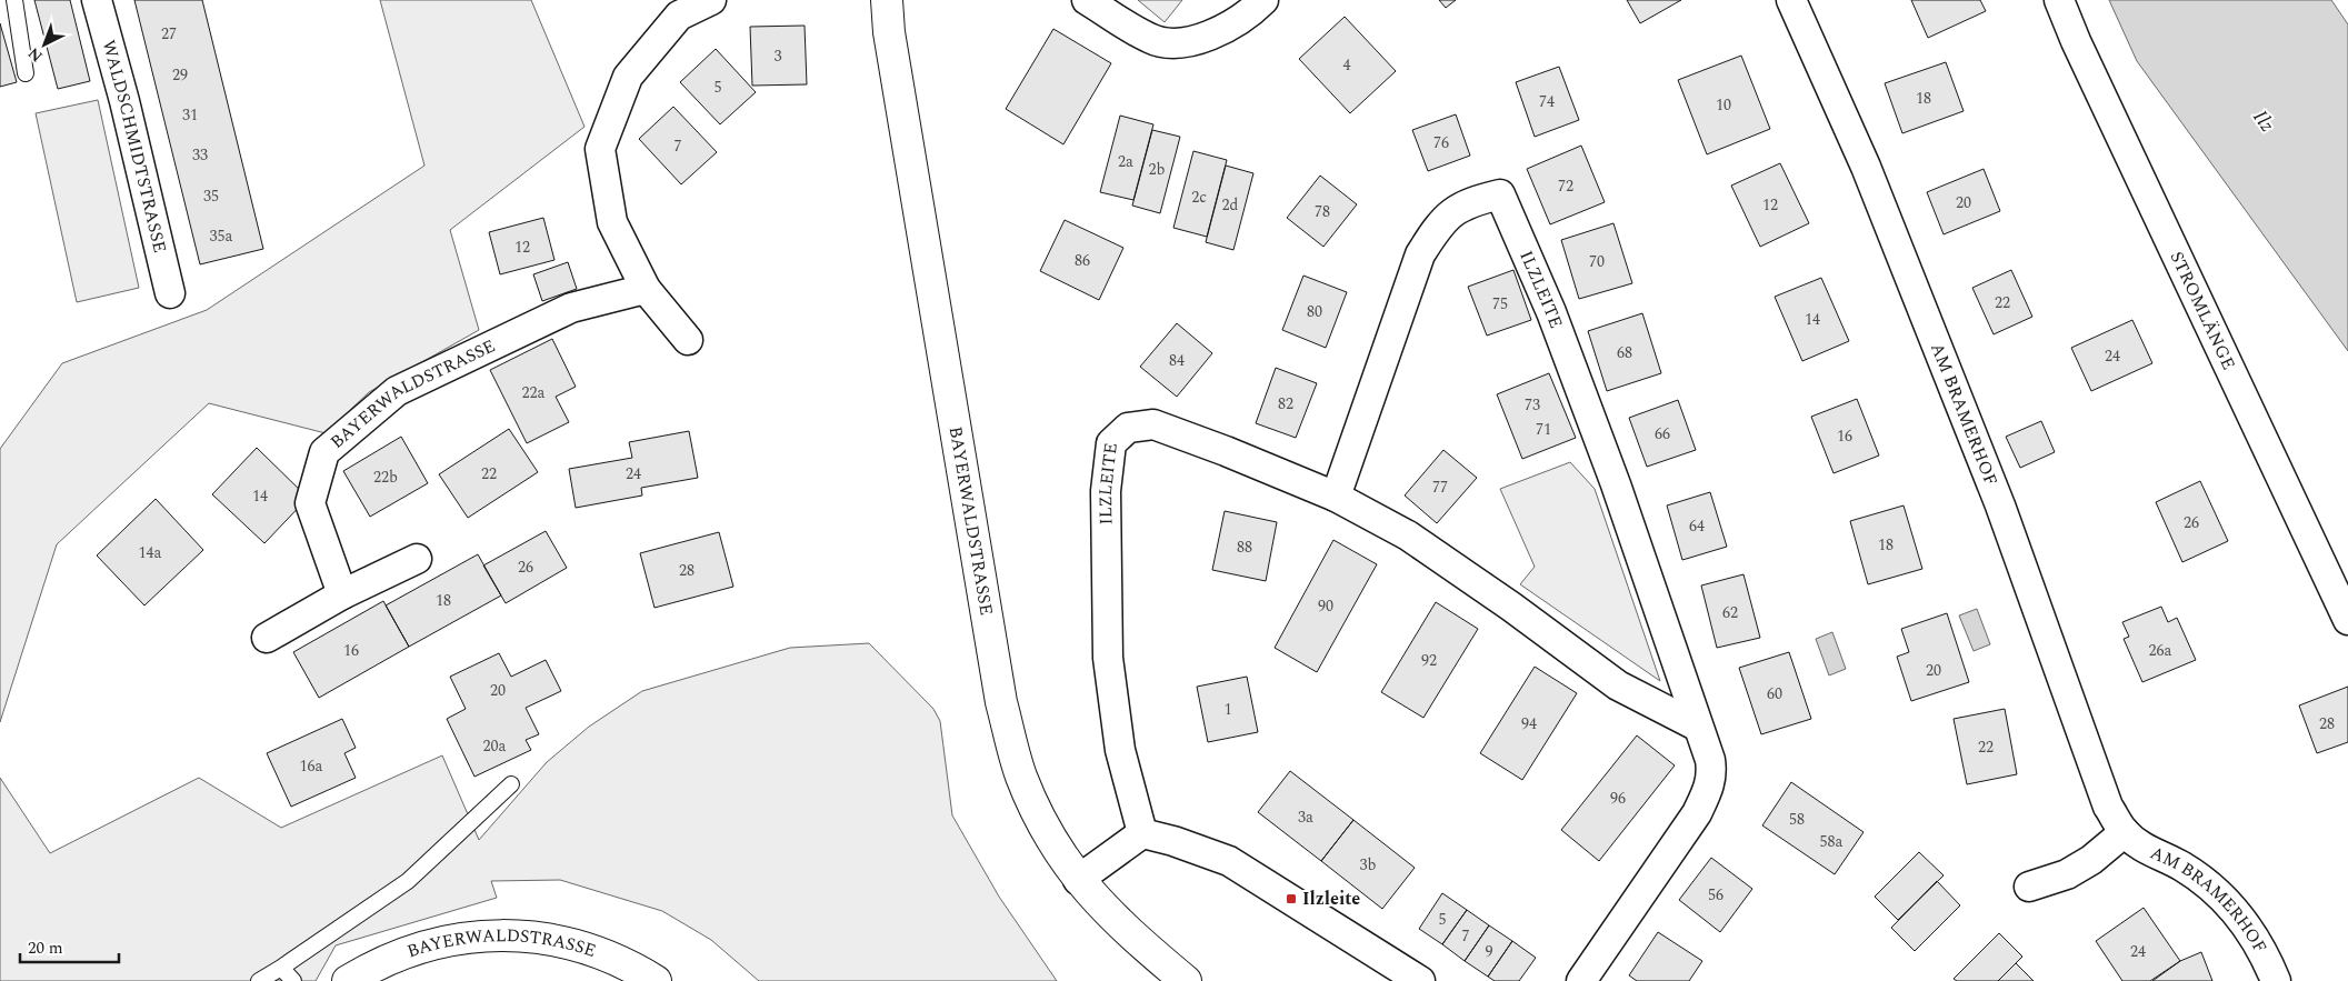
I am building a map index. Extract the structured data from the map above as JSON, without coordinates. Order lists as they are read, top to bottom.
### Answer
{
  "streets": {
    "main road": ["BAYERWALDSTRASSE"],
    "street": [
      "WALDSCHMIDTSTRASSE",
      "ILZLEITE",
      "STROMLÄNGE",
      "AM BRAMERHOF"
    ]
  },
  "water": ["Ilz"],
  "places": {
    "transit": ["Ilzleite"]
  },
  "house_numbers": [
    "27",
    "3",
    "4",
    "29",
    "5",
    "18",
    "74",
    "10",
    "31",
    "76",
    "7",
    "33",
    "2a",
    "2b",
    "72",
    "35",
    "2c",
    "20",
    "2d",
    "12",
    "78",
    "35a",
    "12",
    "86",
    "70",
    "22",
    "75",
    "80",
    "14",
    "68",
    "24",
    "84",
    "22a",
    "82",
    "73",
    "71",
    "66",
    "16",
    "22",
    "24",
    "22b",
    "77",
    "14",
    "26",
    "64",
    "18",
    "88",
    "14a",
    "26",
    "28",
    "18",
    "90",
    "62",
    "16",
    "26a",
    "92",
    "20",
    "20",
    "60",
    "1",
    "94",
    "28",
    "20a",
    "22",
    "16a",
    "96",
    "3a",
    "58",
    "58a",
    "3b",
    "56",
    "5",
    "7",
    "9",
    "24"
  ],
  "scale_bar": "20 m",
  "north": "bottom left"
}
